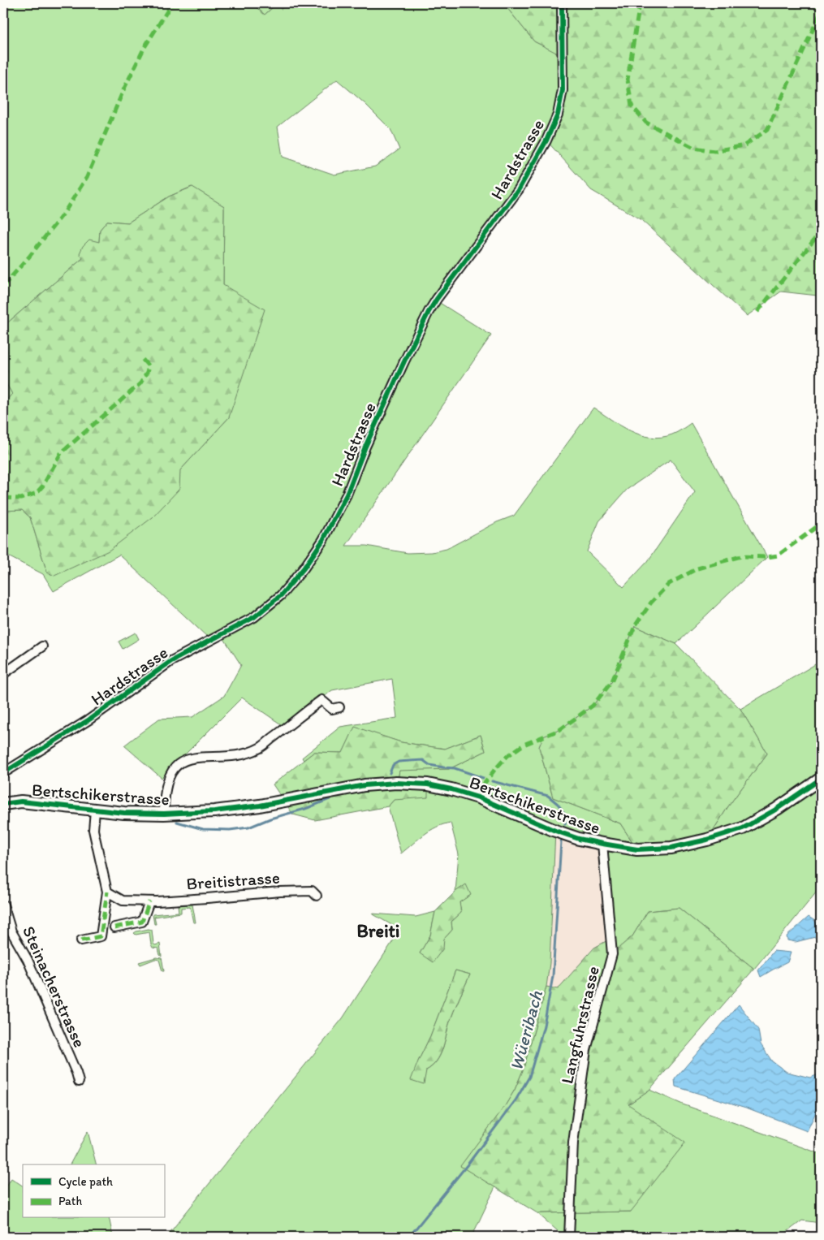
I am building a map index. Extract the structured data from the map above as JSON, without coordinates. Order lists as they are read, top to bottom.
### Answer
{
  "streets": {
    "street": [
      "Hardstrasse",
      "Bertschikerstrasse",
      "Breitistrasse",
      "Steinacherstrasse",
      "Langfuhrstrasse"
    ]
  },
  "crossings": [
    ["Bertschikerstrasse", "Langfuhrstrasse"]
  ],
  "districts": ["Breiti"],
  "water": ["Wüeribach"],
  "legend": ["Cycle path", "Path"]
}
